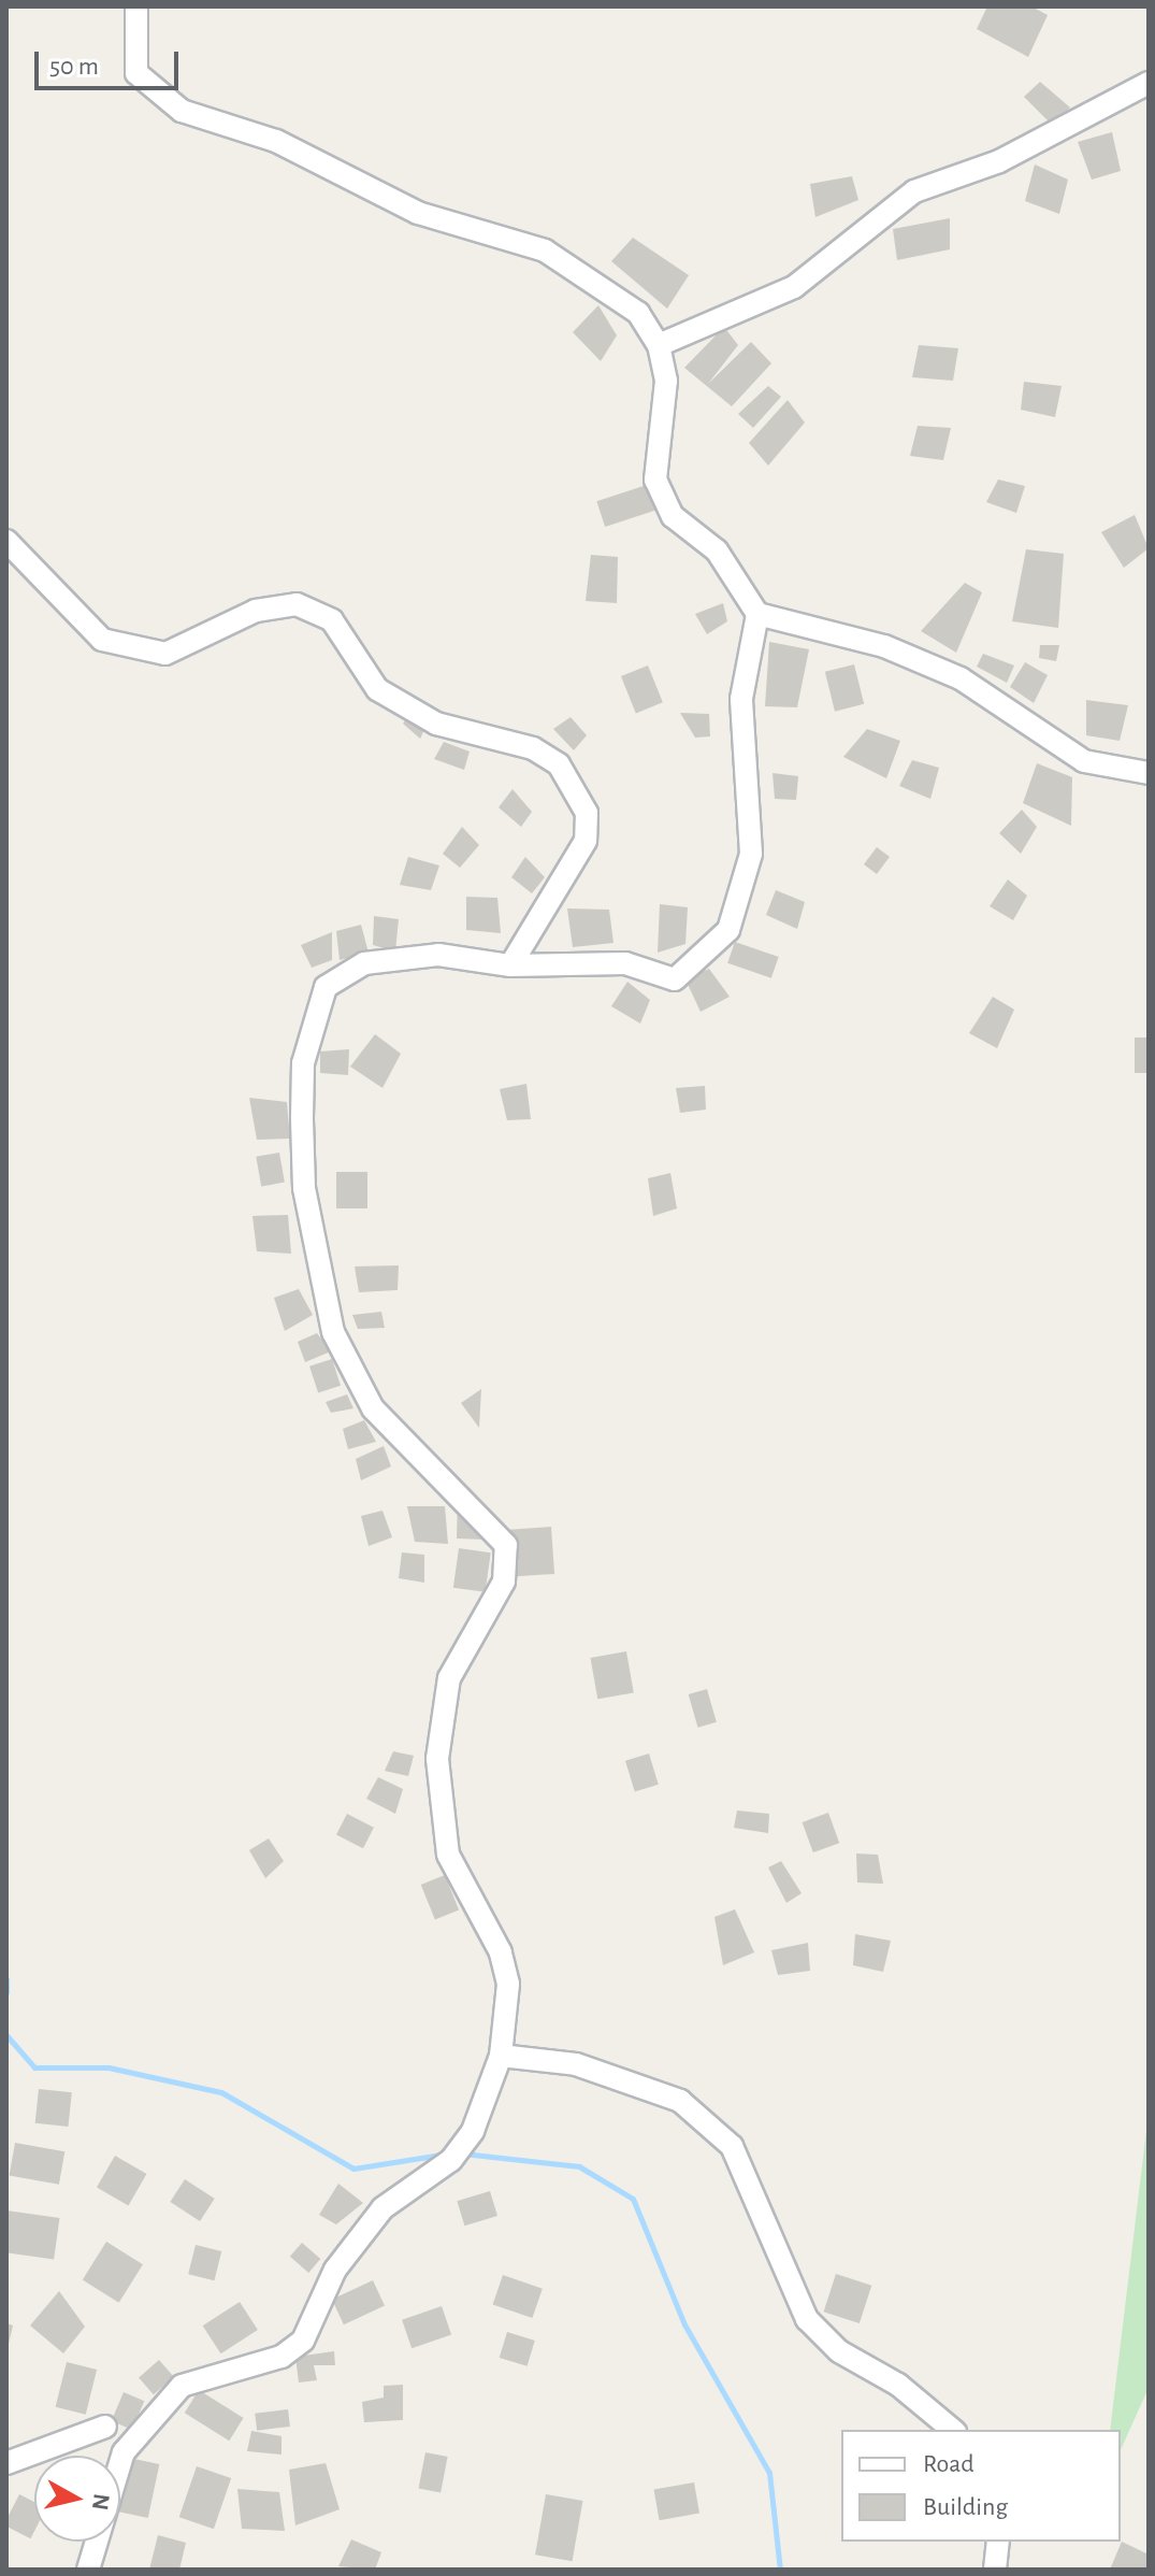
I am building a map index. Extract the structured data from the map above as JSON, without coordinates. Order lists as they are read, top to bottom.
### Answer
{
  "legend": ["Road", "Building"],
  "scale_bar": "50 m",
  "north": "right"
}
